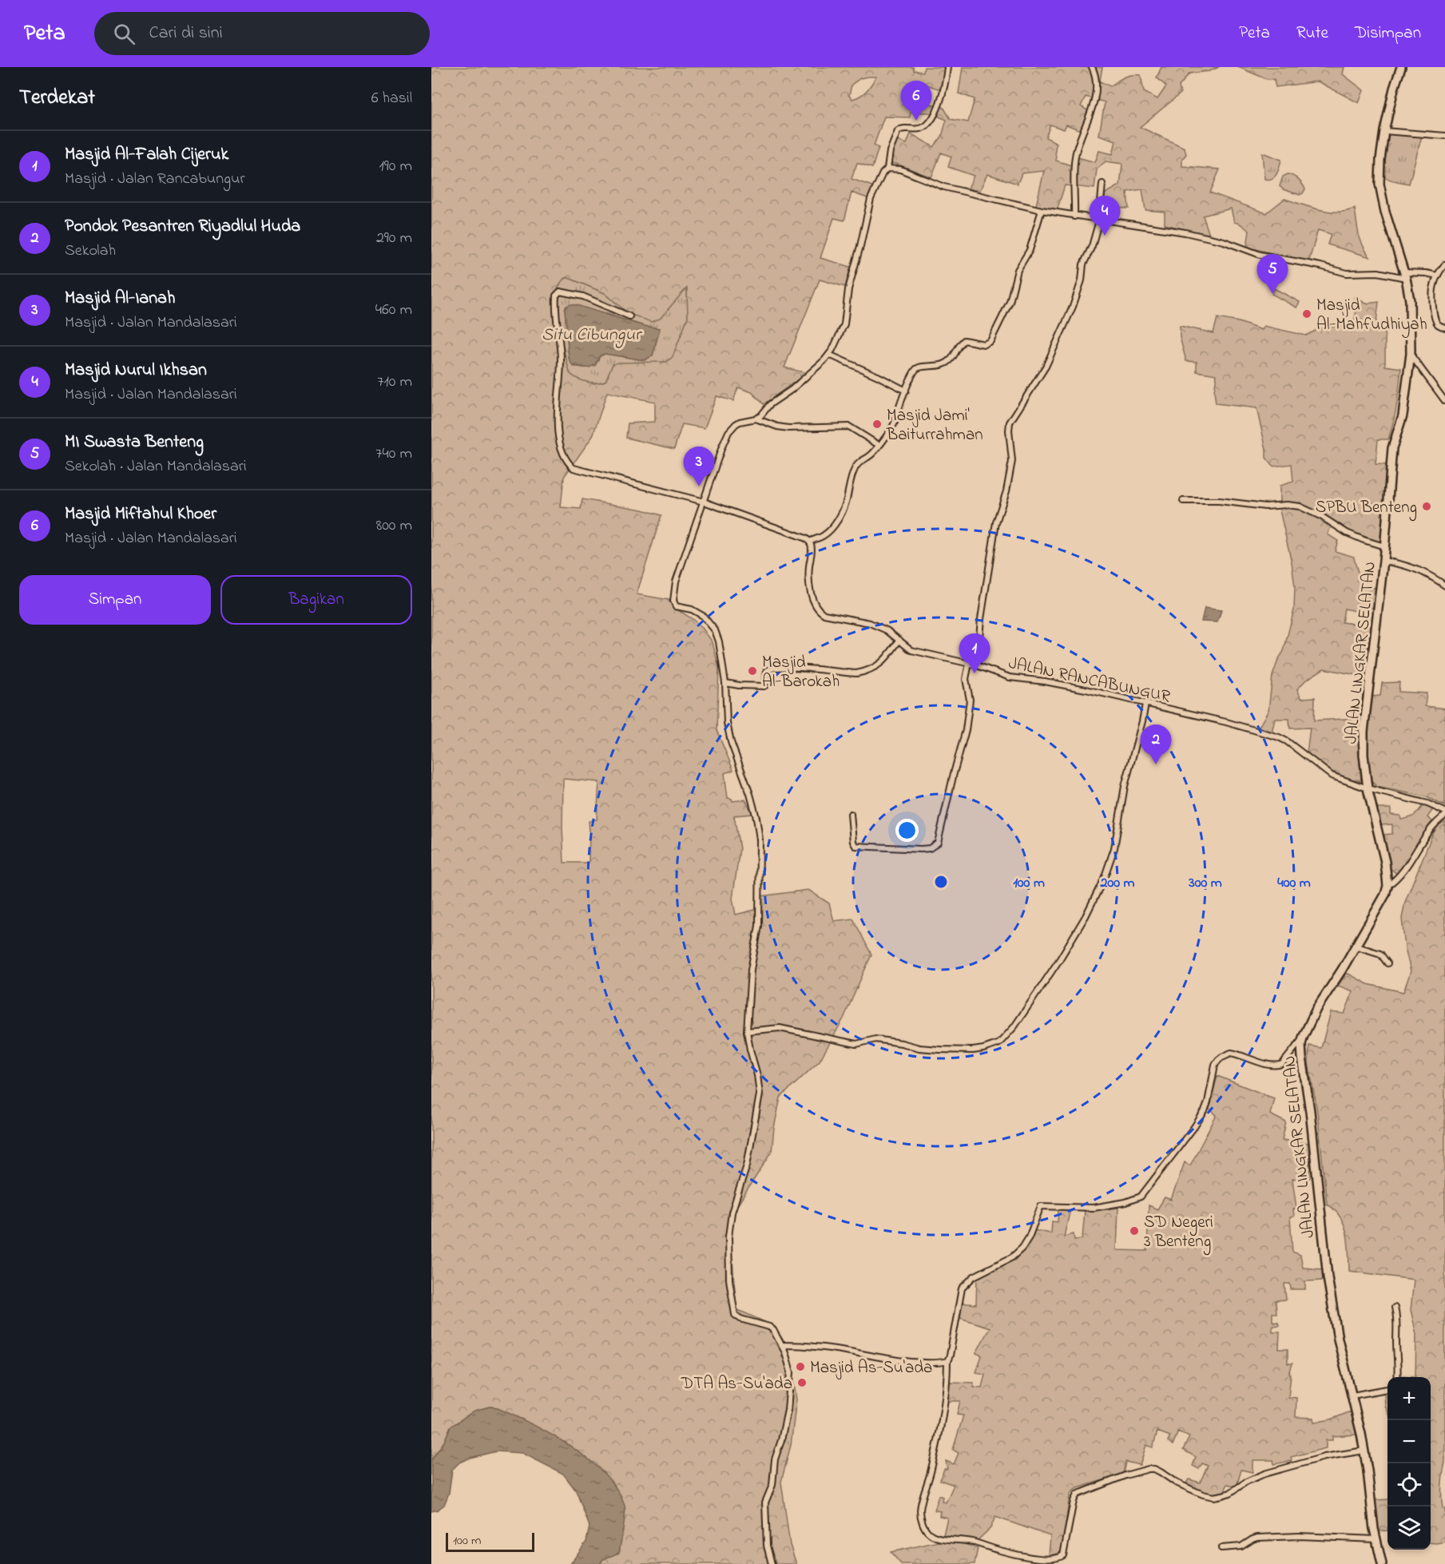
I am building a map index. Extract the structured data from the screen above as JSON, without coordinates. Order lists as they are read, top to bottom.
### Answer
{
  "streets": {
    "street": ["JALAN LINGKAR SELATAN", "JALAN RANCABUNGUR"]
  },
  "crossings": [
    ["JALAN LINGKAR SELATAN", "JALAN RANCABUNGUR"]
  ],
  "water": ["Situ Cibungur"],
  "places": [
    "Masjid Al-Mahfudhiyah",
    "Masjid Jami' Baiturrahman",
    "SPBU Benteng",
    "Masjid Al-Barokah",
    "SD Negeri 3 Benteng",
    "Masjid As-Su'ada",
    "DTA As-Su'ada"
  ],
  "scale_bar": "100 m",
  "page": {
    "header": "Peta",
    "search": "Cari di sini",
    "nav": ["Peta", "Rute", "Disimpan"],
    "heading": ["Terdekat", "6 hasil"],
    "pins": [
      "6",
      "4",
      "5",
      "3",
      "1",
      "2"
    ],
    "list": [
      {
        "mark": "1",
        "name": "Masjid Al-Falah Cijeruk",
        "note": "Masjid · Jalan Rancabungur",
        "value": "190 m"
      },
      {
        "mark": "2",
        "name": "Pondok Pesantren Riyadlul Huda",
        "note": "Sekolah",
        "value": "290 m"
      },
      {
        "mark": "3",
        "name": "Masjid Al-Ianah",
        "note": "Masjid · Jalan Mandalasari",
        "value": "460 m"
      },
      {
        "mark": "4",
        "name": "Masjid Nurul Ikhsan",
        "note": "Masjid · Jalan Mandalasari",
        "value": "710 m"
      },
      {
        "mark": "5",
        "name": "MI Swasta Benteng",
        "note": "Sekolah · Jalan Mandalasari",
        "value": "740 m"
      },
      {
        "mark": "6",
        "name": "Masjid Miftahul Khoer",
        "note": "Masjid · Jalan Mandalasari",
        "value": "800 m"
      }
    ],
    "buttons": ["Simpan", "Bagikan"],
    "map_buttons": ["+", "−"],
    "scale": "100 m"
  },
  "rings": [
    "100 m",
    "200 m",
    "300 m",
    "400 m"
  ]
}
